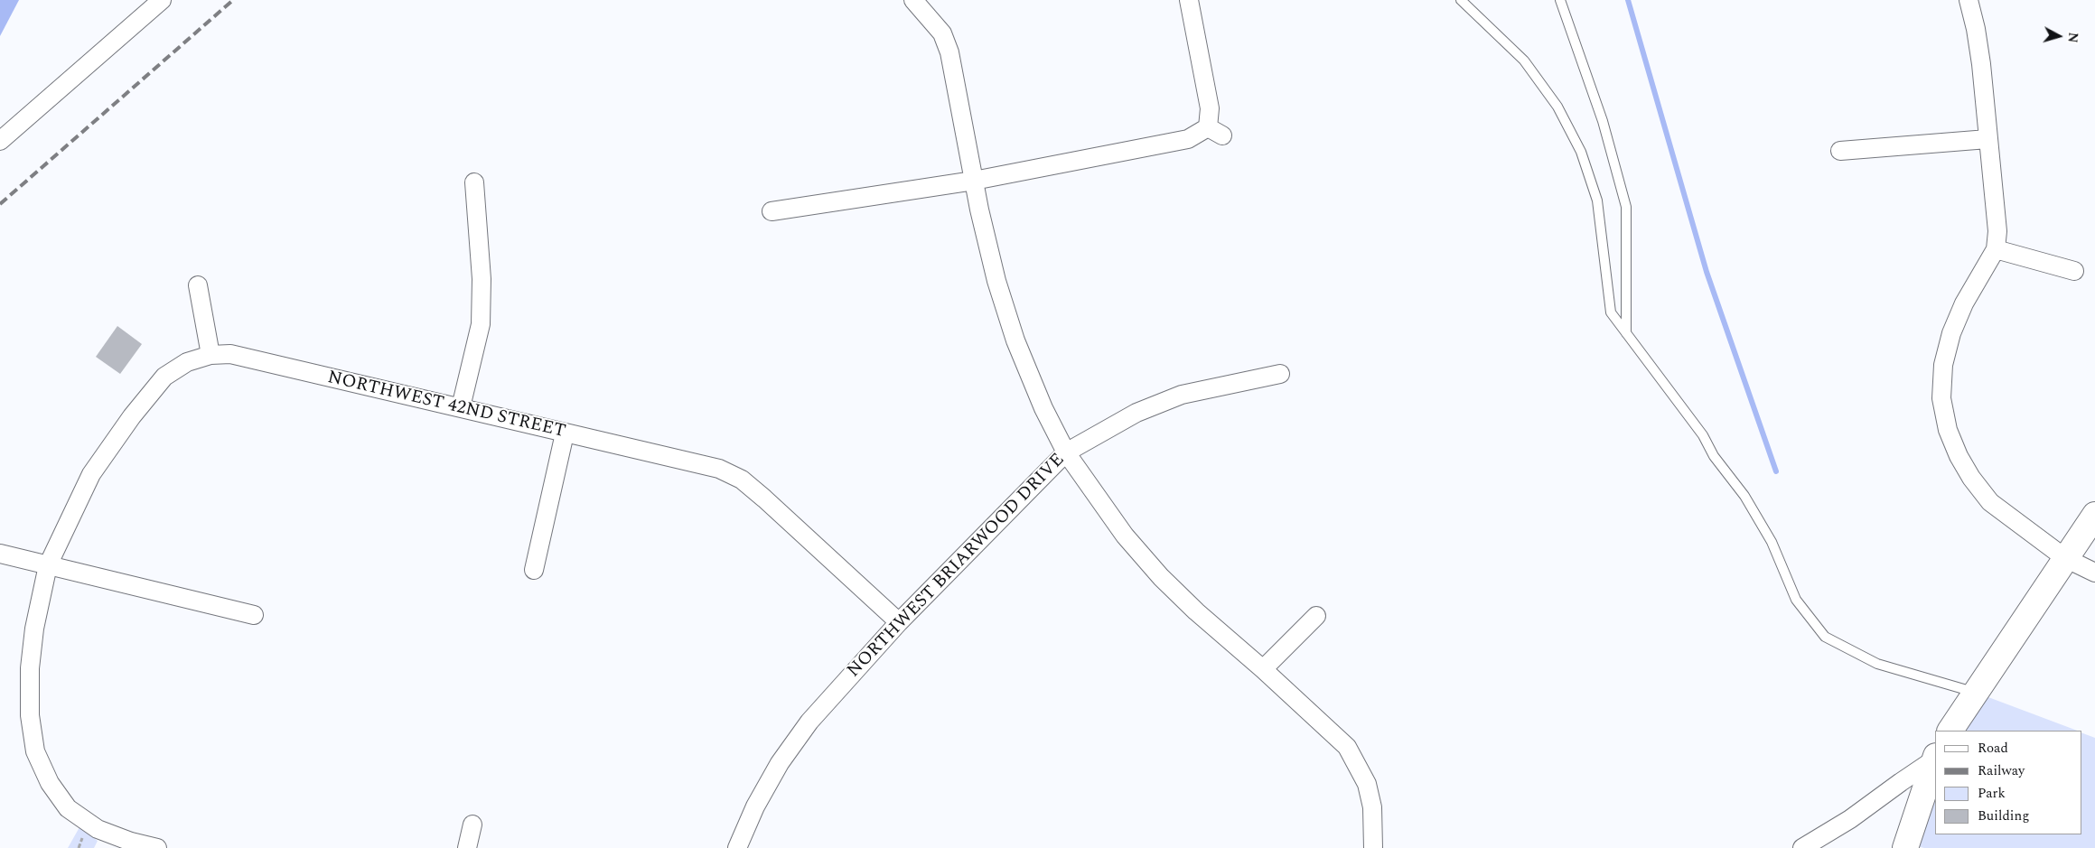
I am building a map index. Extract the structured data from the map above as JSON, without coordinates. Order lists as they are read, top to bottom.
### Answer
{
  "streets": {
    "street": ["NORTHWEST 42ND STREET", "NORTHWEST BRIARWOOD DRIVE"]
  },
  "crossings": [
    ["NORTHWEST 42ND STREET", "NORTHWEST BRIARWOOD DRIVE"]
  ],
  "legend": [
    "Road",
    "Railway",
    "Park",
    "Building"
  ],
  "north": "right"
}
